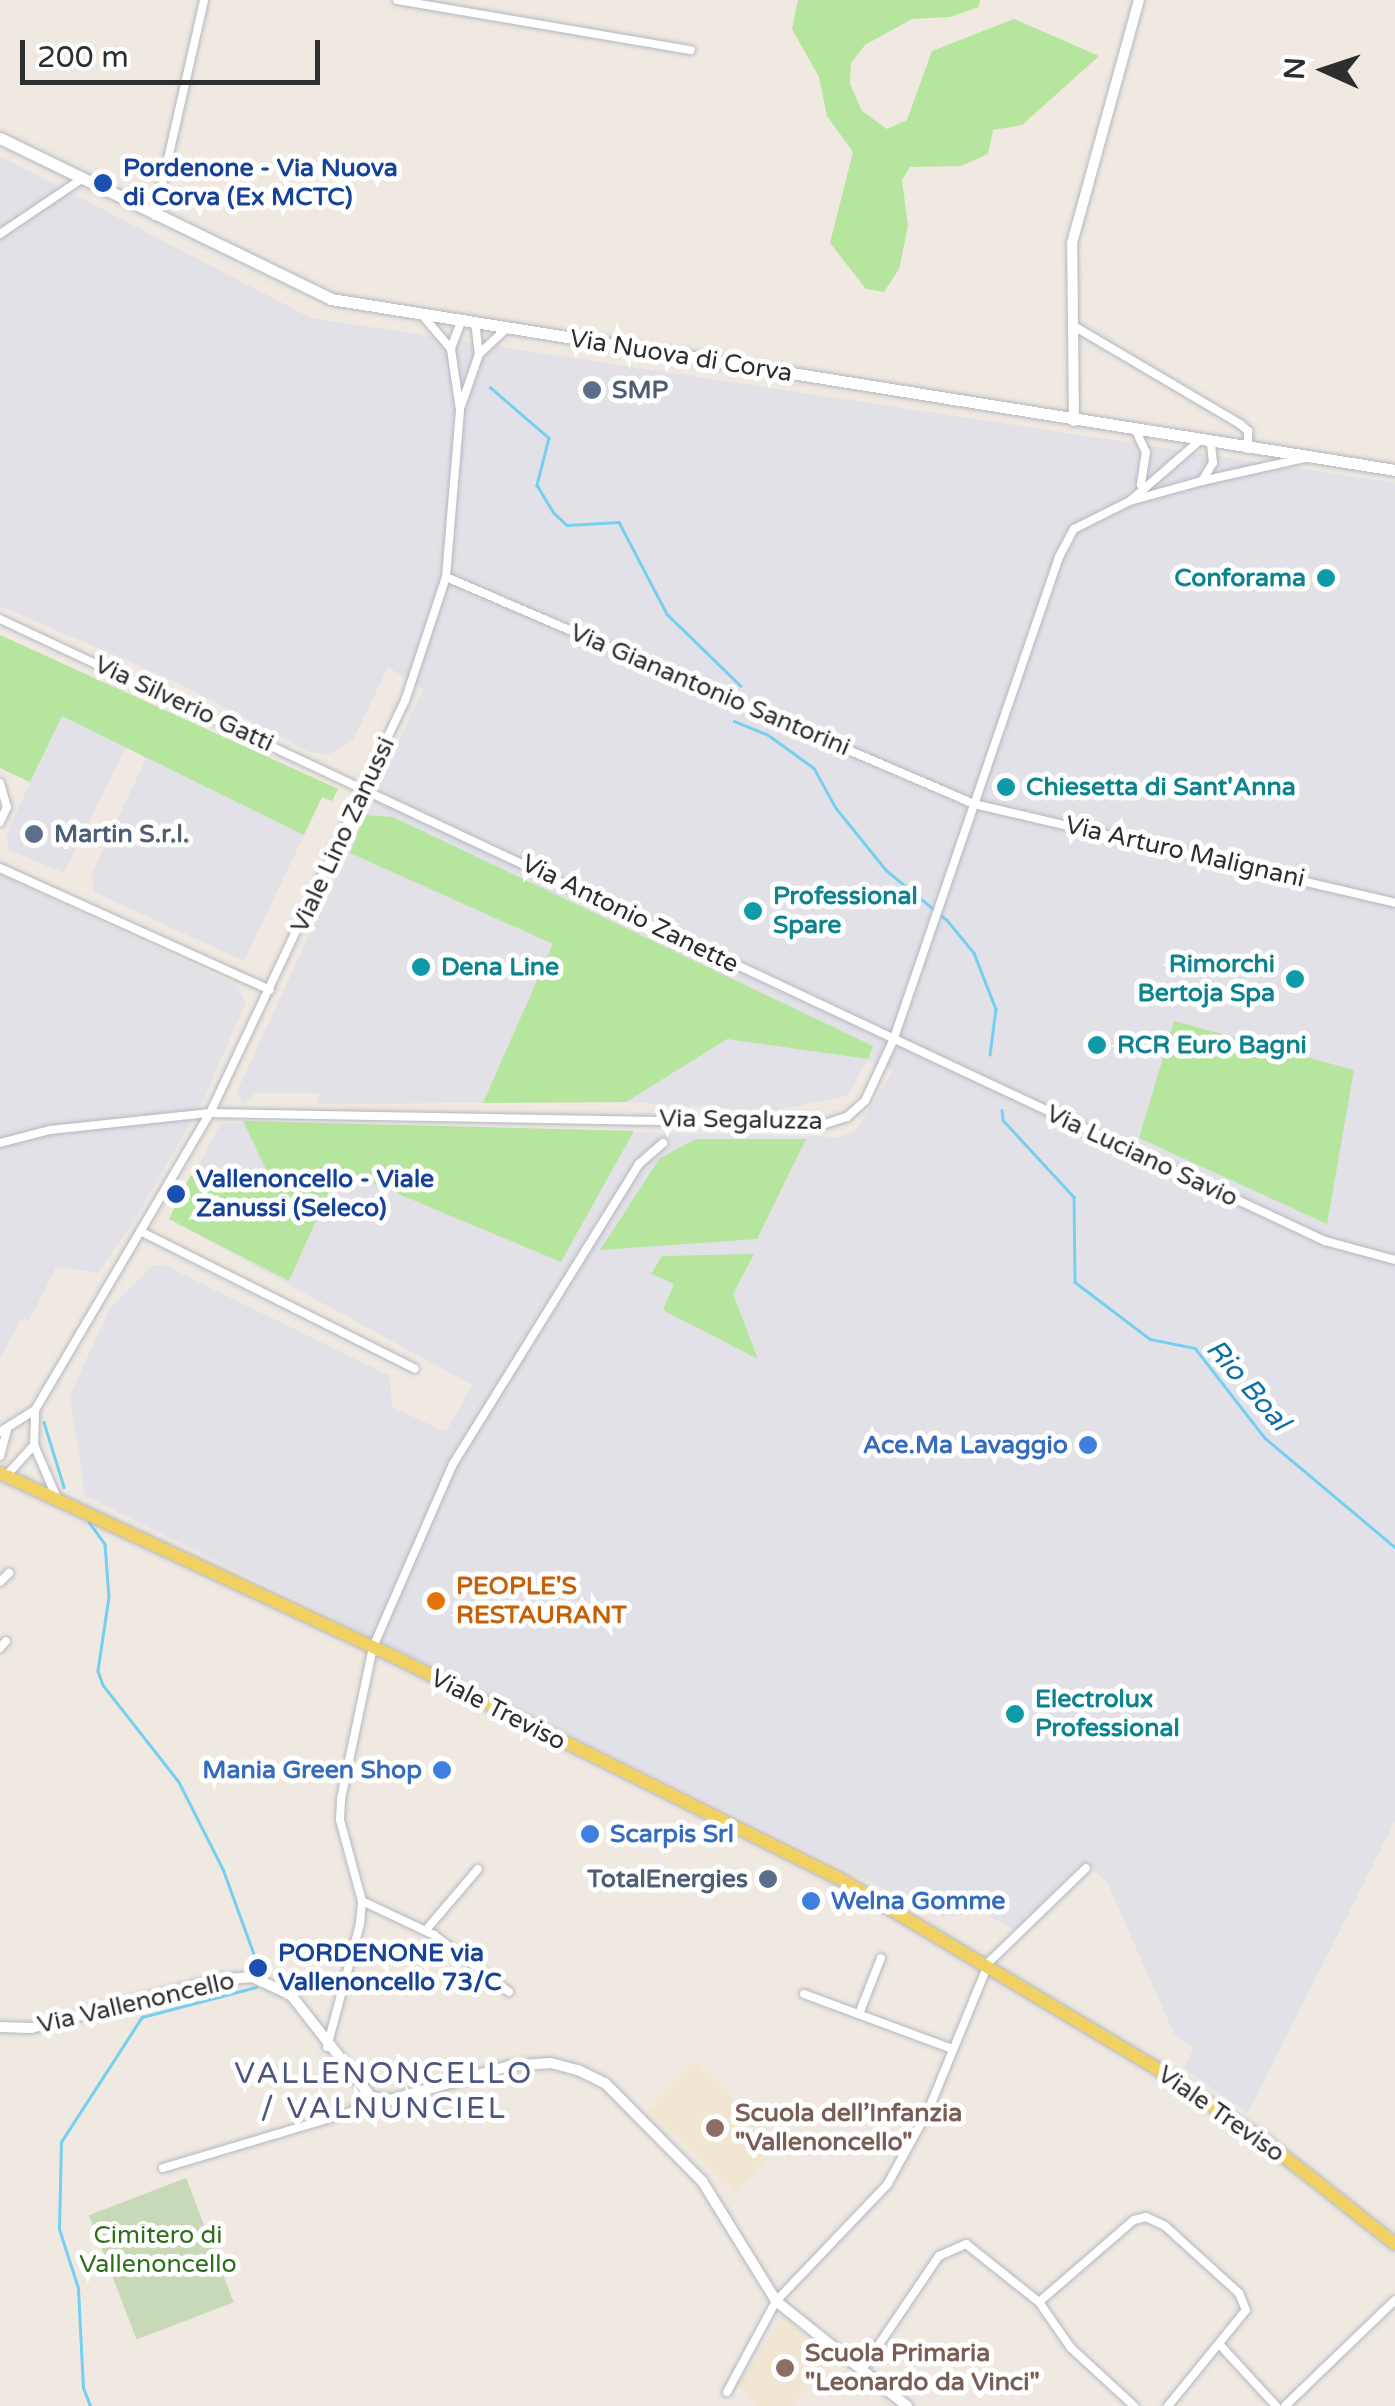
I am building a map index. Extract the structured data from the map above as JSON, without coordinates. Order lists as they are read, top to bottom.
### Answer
{
  "streets": {
    "main road": ["Via Nuova di Corva", "Viale Treviso"],
    "street": [
      "Via Gianantonio Santorini",
      "Via Silverio Gatti",
      "Viale Lino Zanussi",
      "Via Arturo Malignani",
      "Via Antonio Zanette",
      "Via Segaluzza",
      "Via Luciano Savio",
      "Via Vallenoncello"
    ]
  },
  "crossings": [
    ["Via Nuova di Corva", "Viale Lino Zanussi"],
    ["Via Nuova di Corva", "Via Segaluzza"],
    ["Via Gianantonio Santorini", "Viale Lino Zanussi"],
    ["Via Gianantonio Santorini", "Via Arturo Malignani"],
    ["Via Gianantonio Santorini", "Via Segaluzza"],
    ["Via Silverio Gatti", "Viale Lino Zanussi"],
    ["Via Silverio Gatti", "Via Antonio Zanette"],
    ["Viale Lino Zanussi", "Via Antonio Zanette"],
    ["Viale Lino Zanussi", "Via Segaluzza"],
    ["Viale Lino Zanussi", "Viale Treviso"],
    ["Via Arturo Malignani", "Via Segaluzza"],
    ["Via Antonio Zanette", "Via Segaluzza"],
    ["Via Antonio Zanette", "Via Luciano Savio"],
    ["Via Segaluzza", "Via Luciano Savio"]
  ],
  "districts": ["VALLENONCELLO / VALNUNCIEL"],
  "water": ["Rio Boal"],
  "parks": ["Cimitero di Vallenoncello"],
  "places": [
    "Pordenone - Via Nuova di Corva (Ex MCTC)",
    "SMP",
    "Conforama",
    "Chiesetta di Sant'Anna",
    "Martin S.r.l.",
    "Professional Spare",
    "Dena Line",
    "Rimorchi Bertoja Spa",
    "RCR Euro Bagni",
    "Vallenoncello - Viale Zanussi (Seleco)",
    "Ace.Ma Lavaggio",
    "PEOPLE'S RESTAURANT",
    "Electrolux Professional",
    "Mania Green Shop",
    "Scarpis Srl",
    "TotalEnergies",
    "Welna Gomme",
    "PORDENONE via Vallenoncello 73/C",
    "Scuola dell’Infanzia \"Vallenoncello\"",
    "Scuola Primaria \"Leonardo da Vinci\""
  ],
  "scale_bar": "200 m",
  "north": "left"
}
